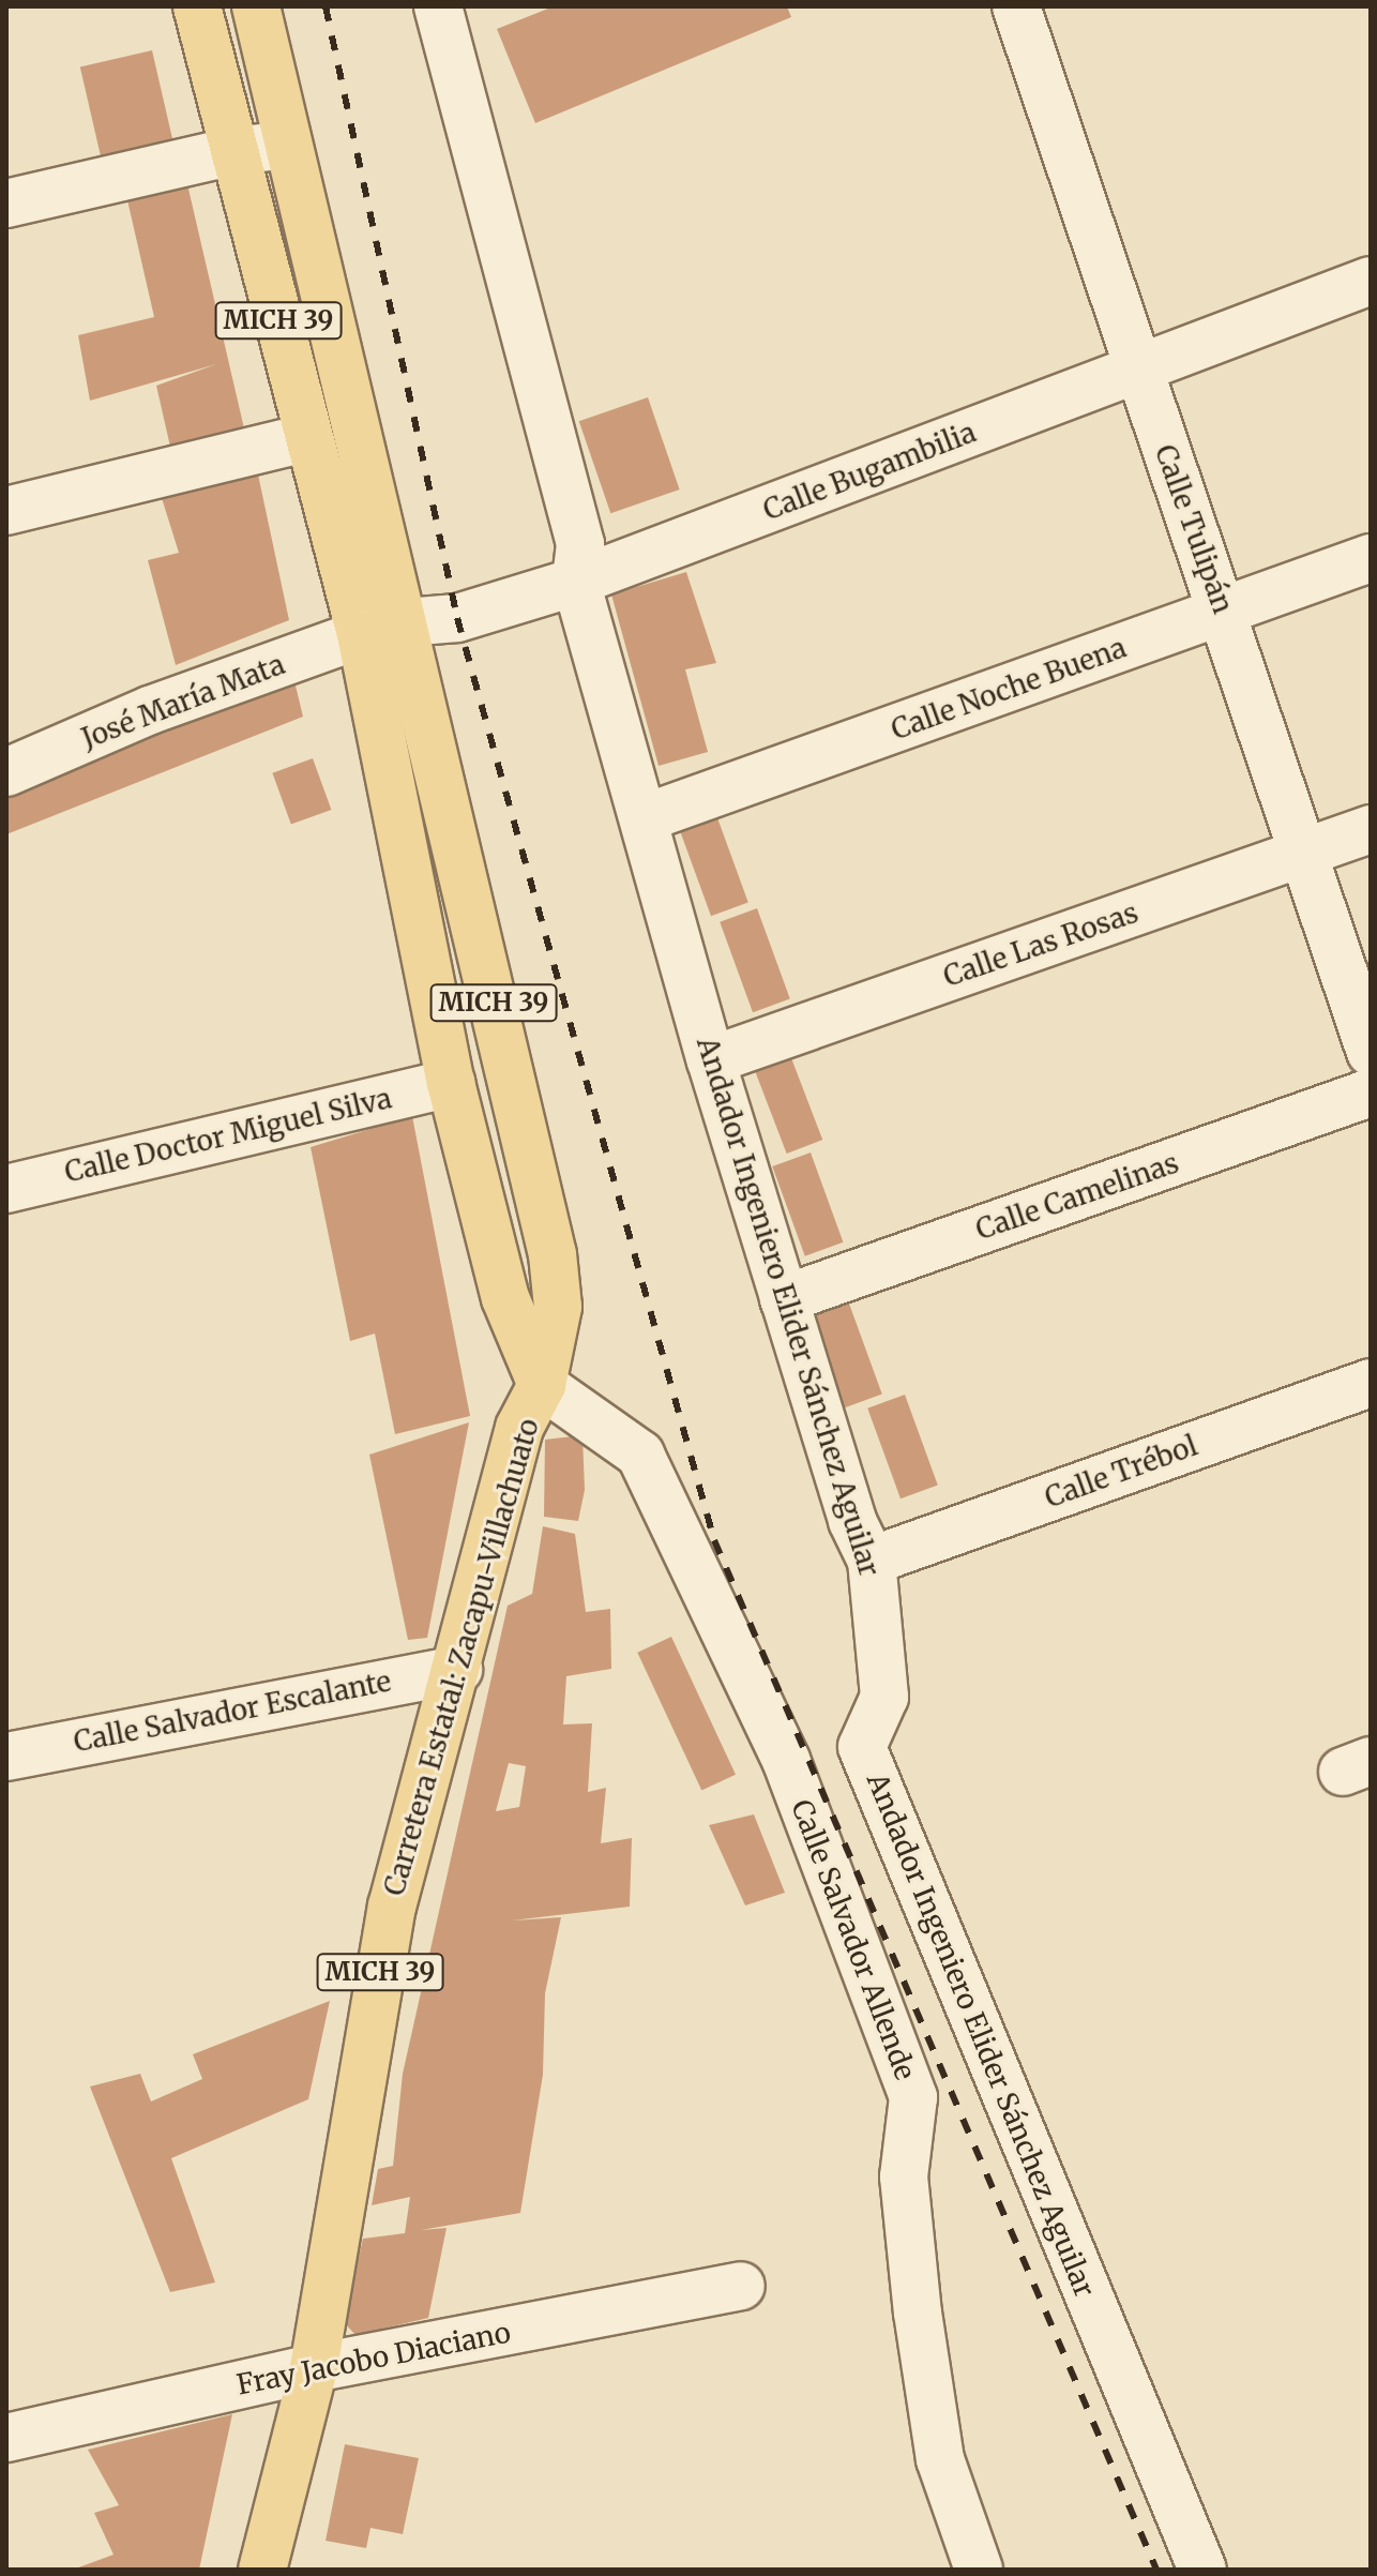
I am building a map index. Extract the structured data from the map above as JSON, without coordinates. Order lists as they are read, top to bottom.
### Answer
{
  "streets": {
    "main road": ["MICH 39", "Carretera Estatal: Zacapu-Villachuato"],
    "street": [
      "Calle Bugambilia",
      "Calle Tulipán",
      "Calle Noche Buena",
      "José María Mata",
      "Calle Las Rosas",
      "Calle Doctor Miguel Silva",
      "Calle Camelinas",
      "Andador Ingeniero Elider Sánchez Aguilar",
      "Calle Trébol",
      "Calle Salvador Escalante",
      "Calle Salvador Allende",
      "Fray Jacobo Diaciano"
    ]
  },
  "crossings": [
    ["MICH 39", "Calle Bugambilia"],
    ["MICH 39", "Carretera Estatal: Zacapu-Villachuato"],
    ["MICH 39", "Calle Salvador Allende"],
    ["Calle Bugambilia", "Calle Tulipán"],
    ["Calle Bugambilia", "José María Mata"],
    ["Calle Bugambilia", "Andador Ingeniero Elider Sánchez Aguilar"],
    ["Calle Bugambilia", "Carretera Estatal: Zacapu-Villachuato"],
    ["Calle Tulipán", "Calle Noche Buena"],
    ["Calle Tulipán", "Calle Las Rosas"],
    ["Calle Noche Buena", "Andador Ingeniero Elider Sánchez Aguilar"],
    ["José María Mata", "Carretera Estatal: Zacapu-Villachuato"],
    ["Calle Las Rosas", "Andador Ingeniero Elider Sánchez Aguilar"],
    ["Calle Doctor Miguel Silva", "Carretera Estatal: Zacapu-Villachuato"],
    ["Calle Camelinas", "Andador Ingeniero Elider Sánchez Aguilar"],
    ["Andador Ingeniero Elider Sánchez Aguilar", "Calle Trébol"],
    ["Carretera Estatal: Zacapu-Villachuato", "Calle Salvador Escalante"],
    ["Carretera Estatal: Zacapu-Villachuato", "Calle Salvador Allende"],
    ["Carretera Estatal: Zacapu-Villachuato", "Fray Jacobo Diaciano"]
  ]
}
